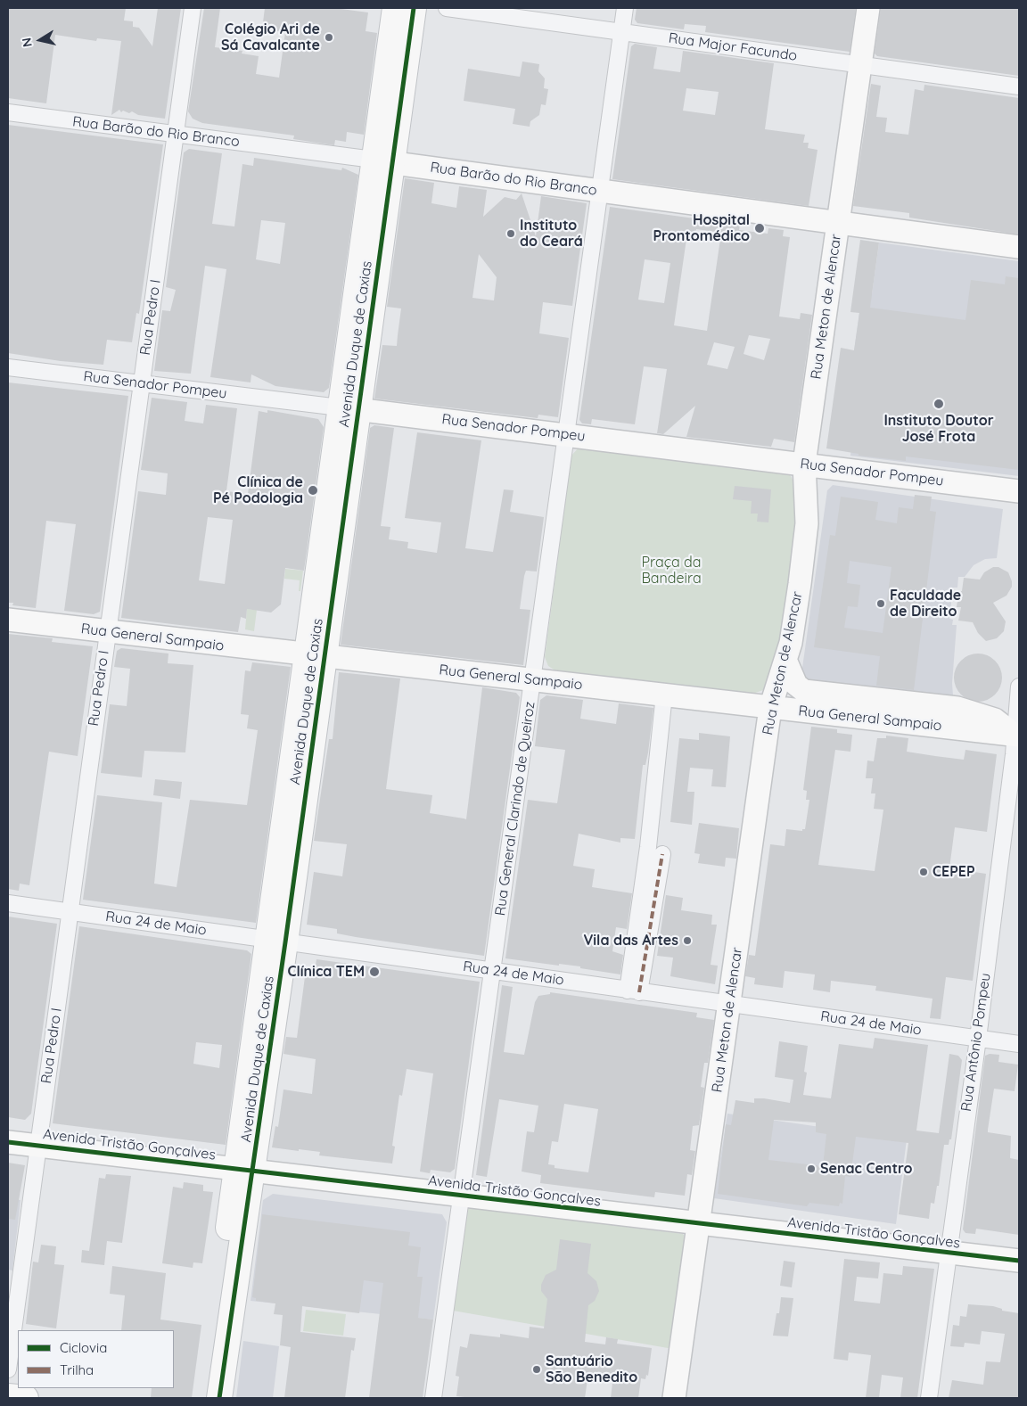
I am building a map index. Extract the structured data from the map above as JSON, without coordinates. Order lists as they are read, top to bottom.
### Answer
{
  "streets": {
    "main road": ["Avenida Duque de Caxias"],
    "street": [
      "Rua Major Facundo",
      "Rua Barão do Rio Branco",
      "Rua Meton de Alencar",
      "Rua Pedro I",
      "Rua Senador Pompeu",
      "Rua General Sampaio",
      "Rua General Clarindo de Queiroz",
      "Rua 24 de Maio",
      "Rua Antônio Pompeu",
      "Avenida Tristão Gonçalves"
    ]
  },
  "crossings": [
    ["Rua Major Facundo", "Rua Meton de Alencar"],
    ["Rua Major Facundo", "Rua General Clarindo de Queiroz"],
    ["Rua Barão do Rio Branco", "Rua Meton de Alencar"],
    ["Rua Barão do Rio Branco", "Rua Pedro I"],
    ["Rua Barão do Rio Branco", "Avenida Duque de Caxias"],
    ["Rua Barão do Rio Branco", "Rua General Clarindo de Queiroz"],
    ["Rua Meton de Alencar", "Rua Senador Pompeu"],
    ["Rua Meton de Alencar", "Rua General Sampaio"],
    ["Rua Meton de Alencar", "Rua 24 de Maio"],
    ["Rua Meton de Alencar", "Avenida Tristão Gonçalves"],
    ["Rua Pedro I", "Rua Senador Pompeu"],
    ["Rua Pedro I", "Rua General Sampaio"],
    ["Rua Pedro I", "Rua 24 de Maio"],
    ["Rua Pedro I", "Avenida Tristão Gonçalves"],
    ["Avenida Duque de Caxias", "Rua Senador Pompeu"],
    ["Avenida Duque de Caxias", "Rua General Sampaio"],
    ["Avenida Duque de Caxias", "Rua 24 de Maio"],
    ["Avenida Duque de Caxias", "Avenida Tristão Gonçalves"],
    ["Rua Senador Pompeu", "Rua General Clarindo de Queiroz"],
    ["Rua General Sampaio", "Rua General Clarindo de Queiroz"],
    ["Rua General Sampaio", "Rua Antônio Pompeu"],
    ["Rua General Clarindo de Queiroz", "Rua 24 de Maio"],
    ["Rua General Clarindo de Queiroz", "Avenida Tristão Gonçalves"],
    ["Rua 24 de Maio", "Rua Antônio Pompeu"],
    ["Rua Antônio Pompeu", "Avenida Tristão Gonçalves"]
  ],
  "parks": ["Praça da Bandeira"],
  "places": [
    "Colégio Ari de Sá Cavalcante",
    "Hospital Prontomédico",
    "Instituto do Ceará",
    "Instituto Doutor José Frota",
    "Clínica de Pé Podologia",
    "Faculdade de Direito",
    "CEPEP",
    "Vila das Artes",
    "Clínica TEM",
    "Senac Centro",
    "Santuário São Benedito"
  ],
  "legend": ["Ciclovia", "Trilha"],
  "north": "left"
}
